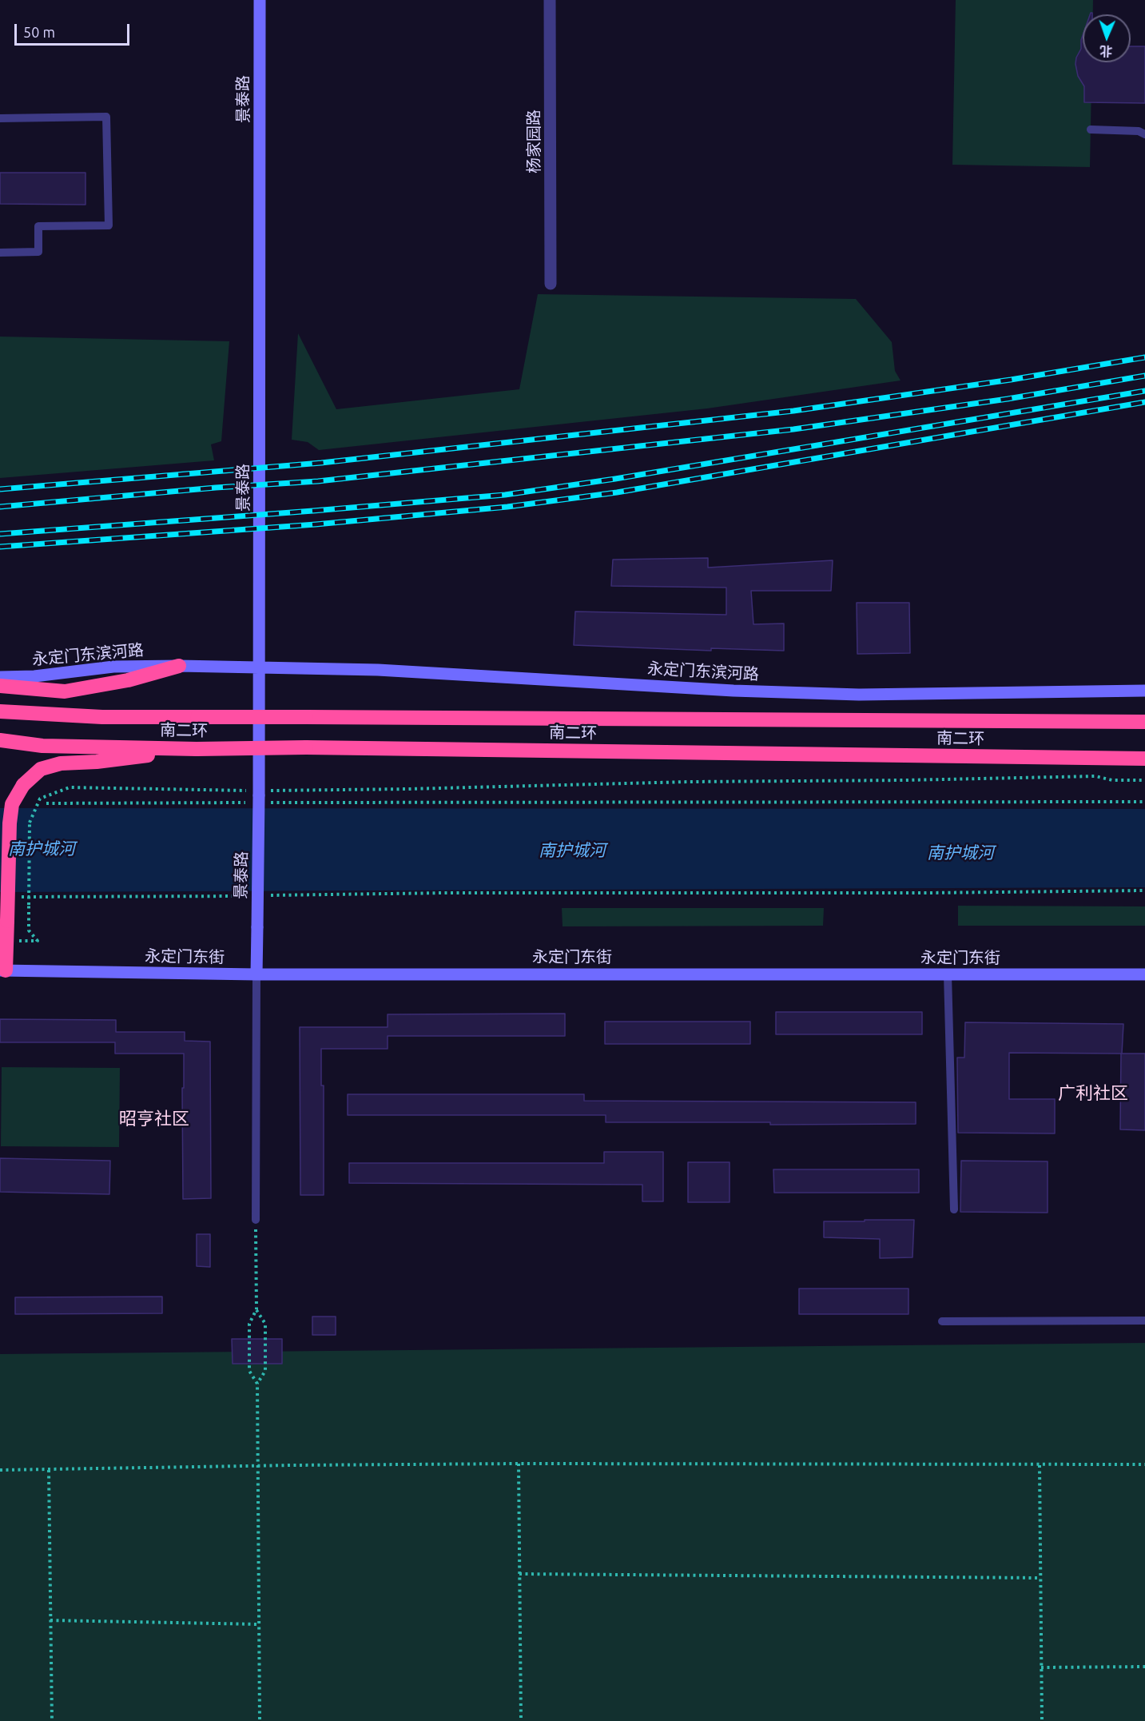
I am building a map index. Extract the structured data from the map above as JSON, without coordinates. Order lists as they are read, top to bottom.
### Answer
{
  "streets": {
    "highway": ["南二环"],
    "street": [
      "景泰路",
      "杨家园路",
      "永定门东滨河路",
      "永定门东街"
    ]
  },
  "crossings": [
    ["景泰路", "永定门东滨河路"],
    ["景泰路", "永定门东街"]
  ],
  "districts": ["广利社区", "昭亨社区"],
  "water": ["南护城河"],
  "scale_bar": "50 m",
  "north": "bottom"
}
